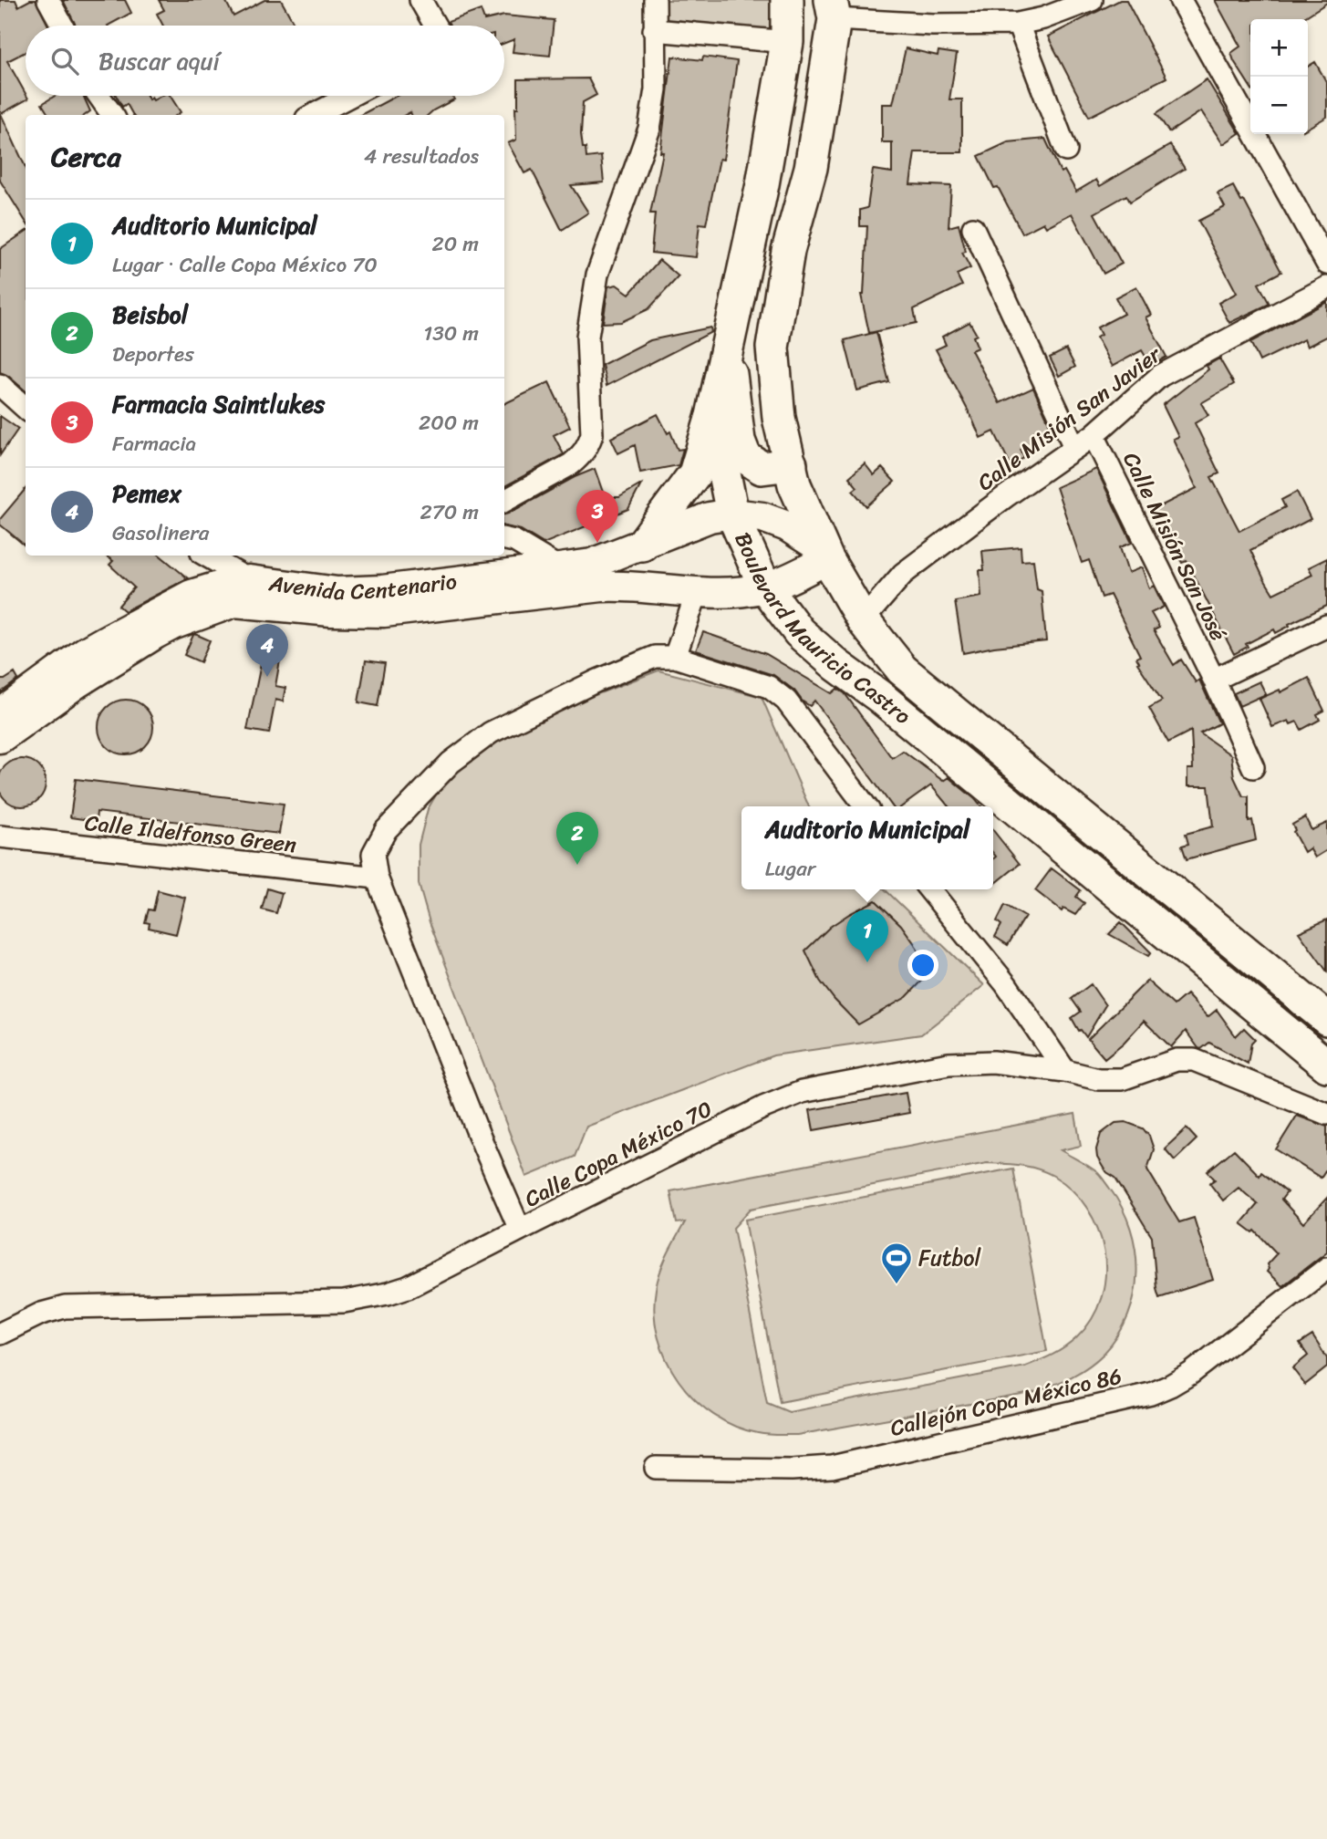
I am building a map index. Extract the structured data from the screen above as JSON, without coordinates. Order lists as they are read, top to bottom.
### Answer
{
  "streets": {
    "main road": ["Avenida Centenario", "Boulevard Mauricio Castro"],
    "street": [
      "Calle Misión San Javier",
      "Calle Misión San José",
      "Calle Ildelfonso Green",
      "Calle Copa México 70",
      "Callejón Copa México 86"
    ]
  },
  "crossings": [
    ["Calle Misión San Javier", "Calle Misión San José"],
    ["Calle Misión San Javier", "Boulevard Mauricio Castro"],
    ["Avenida Centenario", "Boulevard Mauricio Castro"],
    ["Calle Ildelfonso Green", "Calle Copa México 70"]
  ],
  "places": {
    "sports": ["Futbol"]
  },
  "page": {
    "map_buttons": ["+", "−"],
    "search": "Buscar aquí",
    "heading": ["Cerca", "4 resultados"],
    "list": [
      {
        "mark": "1",
        "name": "Auditorio Municipal",
        "note": "Lugar · Calle Copa México 70",
        "value": "20 m"
      },
      {
        "mark": "2",
        "name": "Beisbol",
        "note": "Deportes",
        "value": "130 m"
      },
      {
        "mark": "3",
        "name": "Farmacia Saintlukes",
        "note": "Farmacia",
        "value": "200 m"
      },
      {
        "mark": "4",
        "name": "Pemex",
        "note": "Gasolinera",
        "value": "270 m"
      }
    ],
    "pins": [
      "3",
      "4",
      "2",
      "1"
    ],
    "popup": ["Auditorio Municipal", "Lugar"]
  }
}
